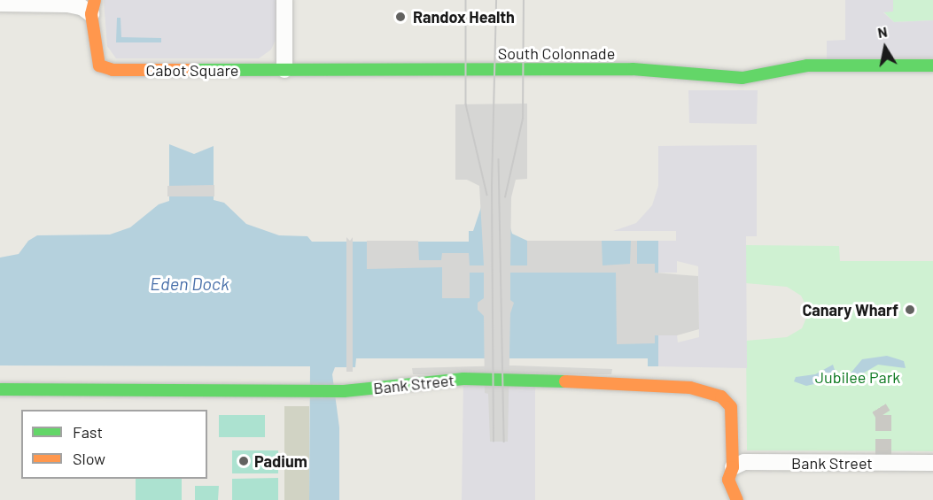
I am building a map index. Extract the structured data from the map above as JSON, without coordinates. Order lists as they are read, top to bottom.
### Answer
{
  "streets": {
    "street": ["South Colonnade", "Cabot Square", "Bank Street"]
  },
  "crossings": [
    ["South Colonnade", "Cabot Square"]
  ],
  "water": ["Eden Dock"],
  "parks": ["Jubilee Park"],
  "places": ["Randox Health", "Canary Wharf", "Padium"],
  "legend": ["Fast", "Slow"],
  "north": "top"
}
